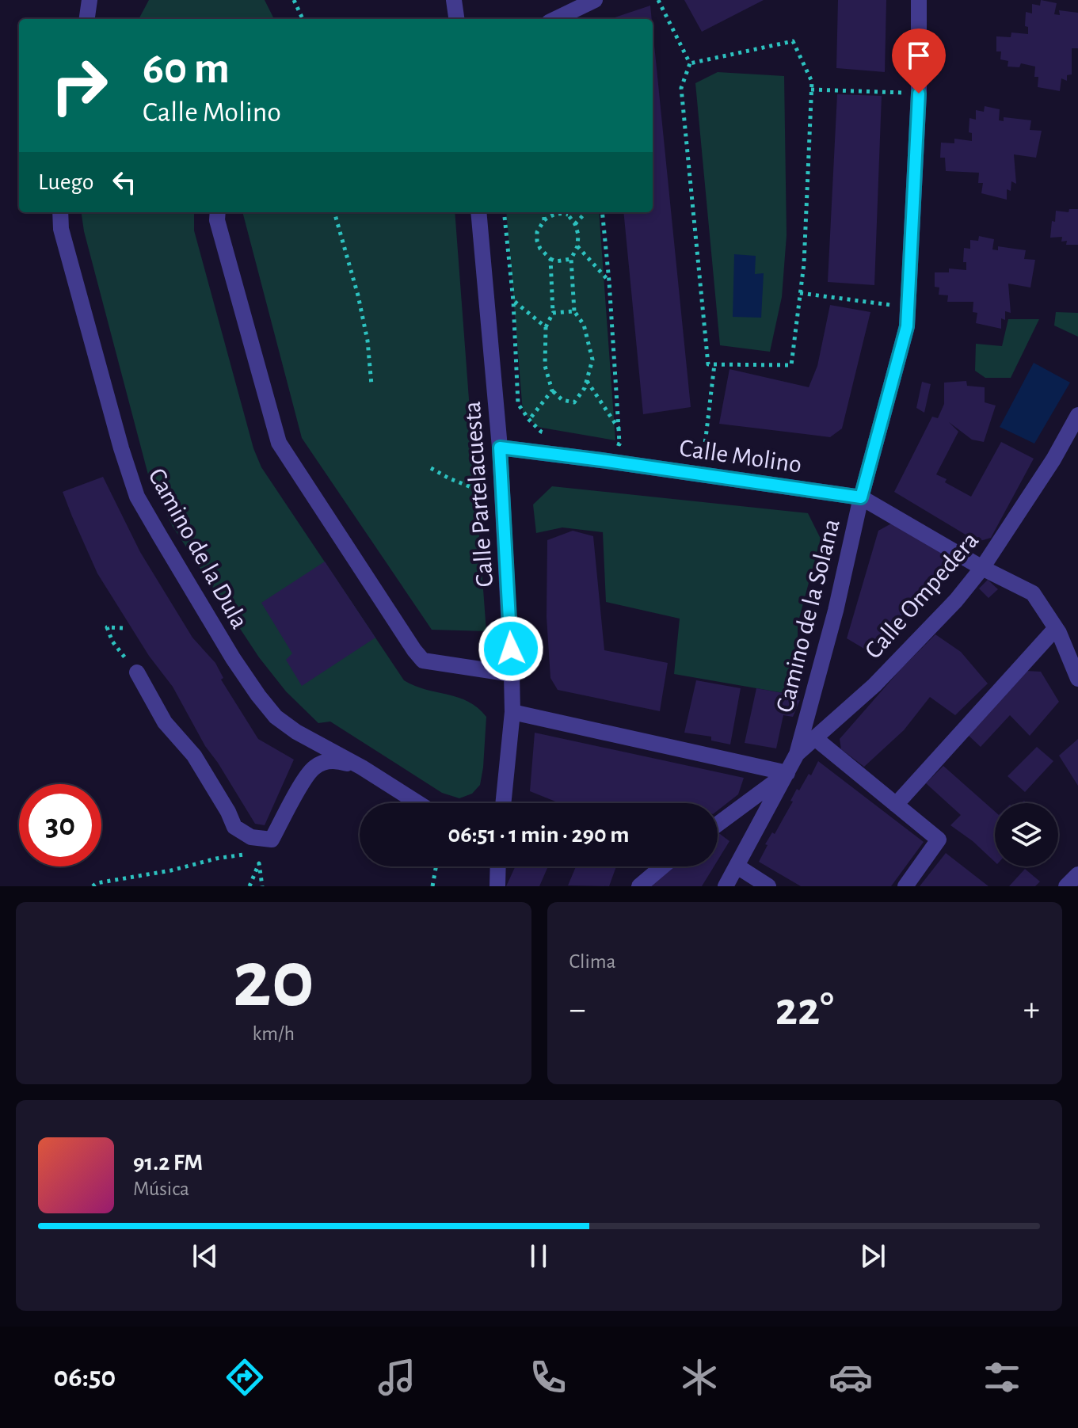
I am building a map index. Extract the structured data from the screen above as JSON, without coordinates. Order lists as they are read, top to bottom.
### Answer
{
  "streets": {
    "street": [
      "Calle Molino",
      "Calle Partelacuesta",
      "Camino de la Dula",
      "Calle Ompedera",
      "Camino de la Solana"
    ]
  },
  "crossings": [
    ["Calle Molino", "Calle Partelacuesta"],
    ["Calle Molino", "Camino de la Solana"],
    ["Calle Ompedera", "Camino de la Solana"]
  ],
  "page": {
    "turn": ["60 m", "Calle Molino"],
    "then": "Luego",
    "limit": "30",
    "trip": "06:51 · 1 min · 290 m",
    "tile": [
      ["20", "km/h"],
      "Clima"
    ],
    "heat": ["−", "22°", "+"],
    "song": ["91.2 FM", "Música"],
    "tabs": "06:50"
  }
}
